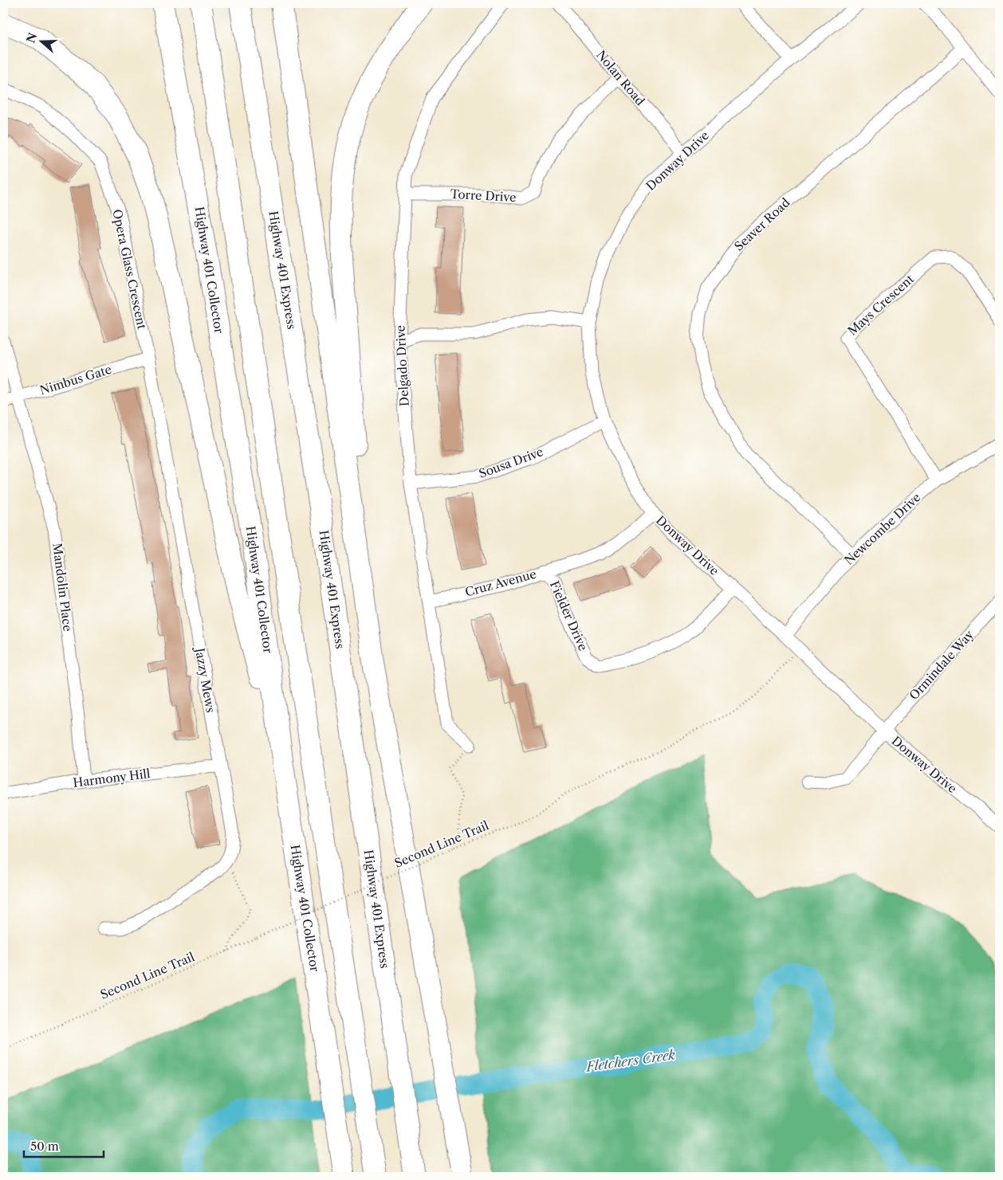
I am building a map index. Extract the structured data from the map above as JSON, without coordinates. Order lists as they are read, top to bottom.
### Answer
{
  "streets": {
    "highway": ["Highway 401 Collector", "Highway 401 Express"],
    "street": [
      "Nolan Road",
      "Donway Drive",
      "Torre Drive",
      "Seaver Road",
      "Opera Glass Crescent",
      "Mays Crescent",
      "Delgado Drive",
      "Nimbus Gate",
      "Sousa Drive",
      "Newcombe Drive",
      "Cruz Avenue",
      "Mandolin Place",
      "Fielder Drive",
      "Ormindale Way",
      "Jazzy Mews",
      "Harmony Hill"
    ],
    "path": ["Second Line Trail"]
  },
  "crossings": [
    ["Nolan Road", "Donway Drive"],
    ["Nolan Road", "Torre Drive"],
    ["Donway Drive", "Sousa Drive"],
    ["Donway Drive", "Newcombe Drive"],
    ["Donway Drive", "Cruz Avenue"],
    ["Donway Drive", "Fielder Drive"],
    ["Donway Drive", "Ormindale Way"],
    ["Donway Drive", "Second Line Trail"],
    ["Torre Drive", "Delgado Drive"],
    ["Seaver Road", "Newcombe Drive"],
    ["Opera Glass Crescent", "Nimbus Gate"],
    ["Opera Glass Crescent", "Jazzy Mews"],
    ["Mays Crescent", "Newcombe Drive"],
    ["Delgado Drive", "Sousa Drive"],
    ["Delgado Drive", "Cruz Avenue"],
    ["Nimbus Gate", "Mandolin Place"],
    ["Nimbus Gate", "Jazzy Mews"],
    ["Cruz Avenue", "Fielder Drive"],
    ["Mandolin Place", "Harmony Hill"],
    ["Jazzy Mews", "Harmony Hill"]
  ],
  "water": ["Fletchers Creek"],
  "scale_bar": "50 m",
  "north": "left"
}
